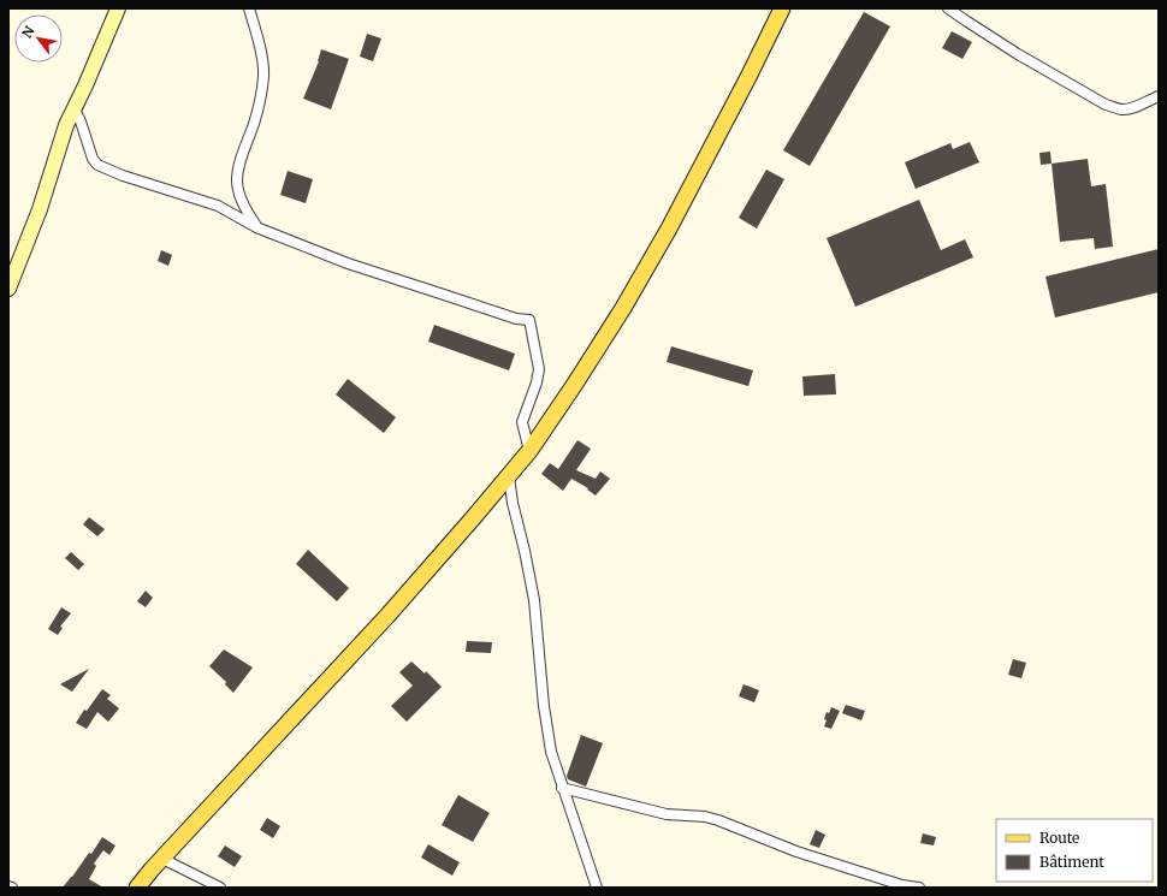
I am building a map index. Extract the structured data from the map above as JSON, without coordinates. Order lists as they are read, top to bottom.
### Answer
{
  "legend": ["Route", "Bâtiment"],
  "north": "top left"
}
